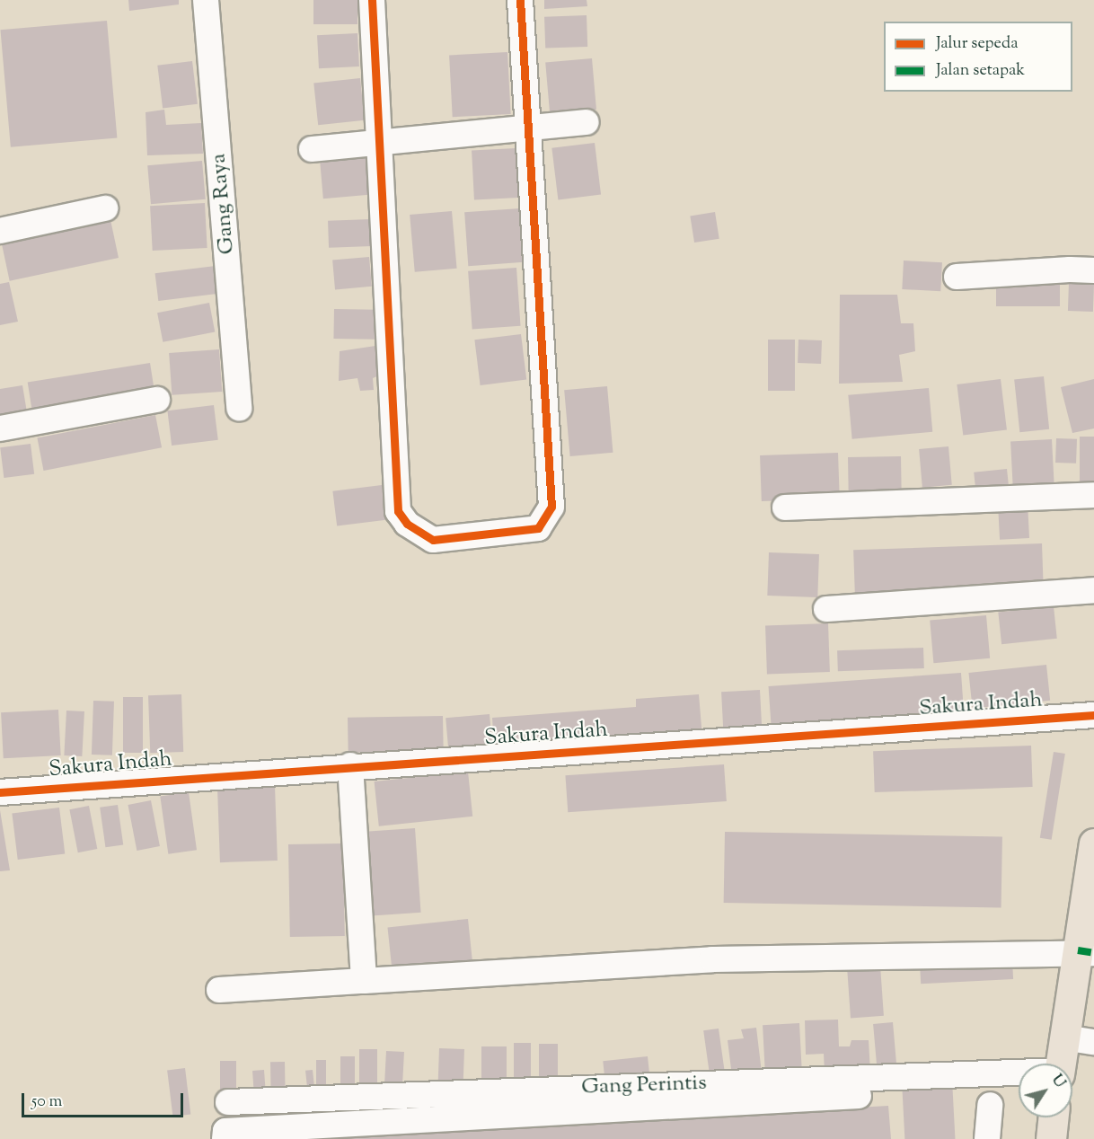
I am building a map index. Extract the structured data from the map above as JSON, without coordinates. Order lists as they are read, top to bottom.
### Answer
{
  "streets": {
    "street": ["Gang Raya", "Sakura Indah", "Gang Perintis"]
  },
  "legend": ["Jalur sepeda", "Jalan setapak"],
  "scale_bar": "50 m",
  "north": "top right"
}
